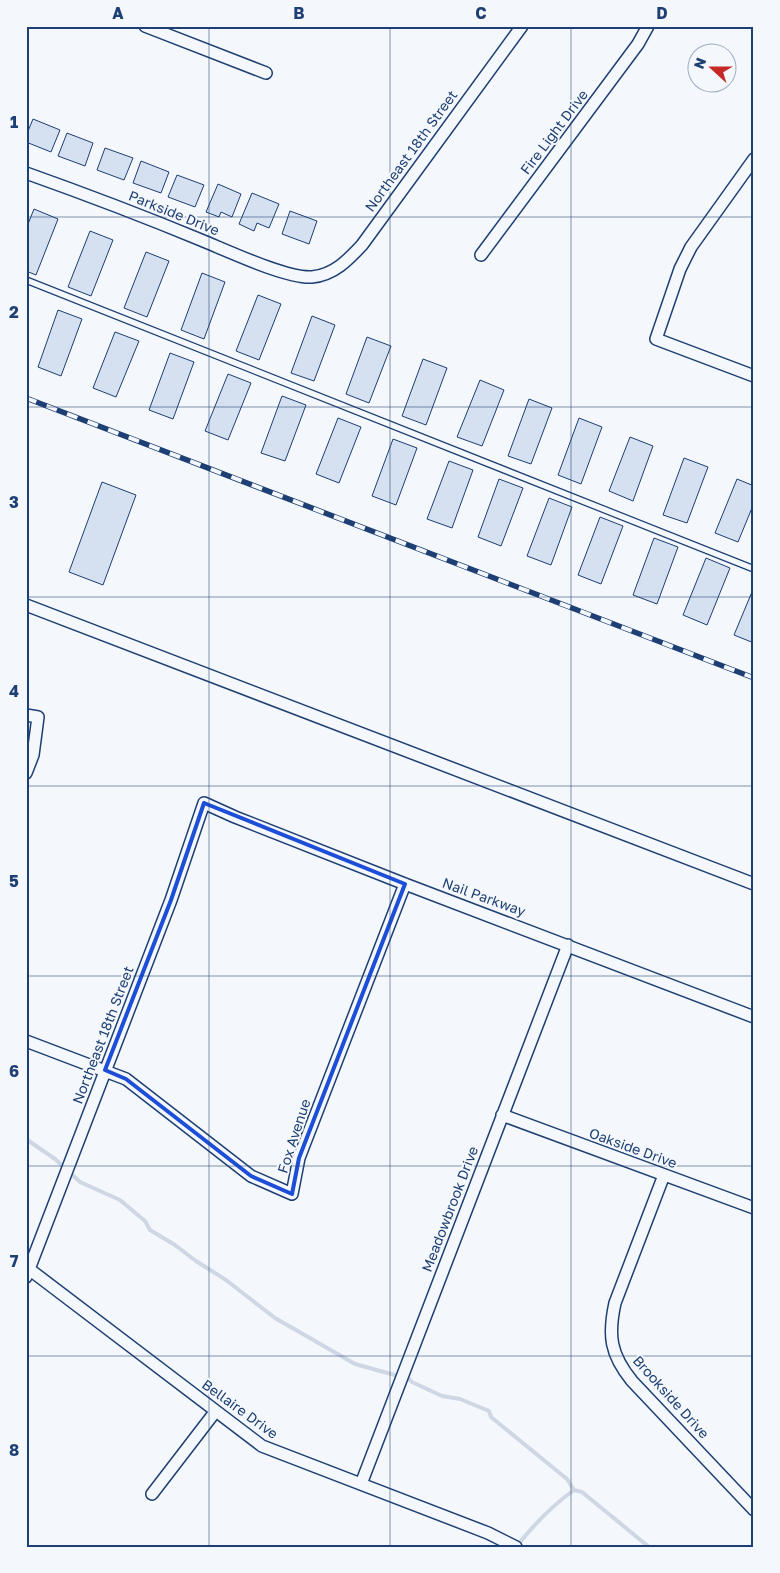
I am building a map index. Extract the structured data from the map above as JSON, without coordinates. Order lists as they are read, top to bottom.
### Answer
{
  "streets": {
    "street": [
      "Fire Light Drive",
      "Northeast 18th Street",
      "Parkside Drive",
      "Nail Parkway",
      "Fox Avenue",
      "Oakside Drive",
      "Meadowbrook Drive",
      "Brookside Drive",
      "Bellaire Drive"
    ]
  },
  "crossings": [
    ["Northeast 18th Street", "Parkside Drive"],
    ["Northeast 18th Street", "Nail Parkway"],
    ["Northeast 18th Street", "Fox Avenue"],
    ["Northeast 18th Street", "Bellaire Drive"],
    ["Nail Parkway", "Fox Avenue"],
    ["Nail Parkway", "Meadowbrook Drive"],
    ["Oakside Drive", "Meadowbrook Drive"],
    ["Oakside Drive", "Brookside Drive"],
    ["Meadowbrook Drive", "Bellaire Drive"]
  ],
  "north": "left",
  "grid": {
    "columns": [
      "A",
      "B",
      "C",
      "D"
    ],
    "rows": [
      "1",
      "2",
      "3",
      "4",
      "5",
      "6",
      "7",
      "8"
    ]
  }
}
